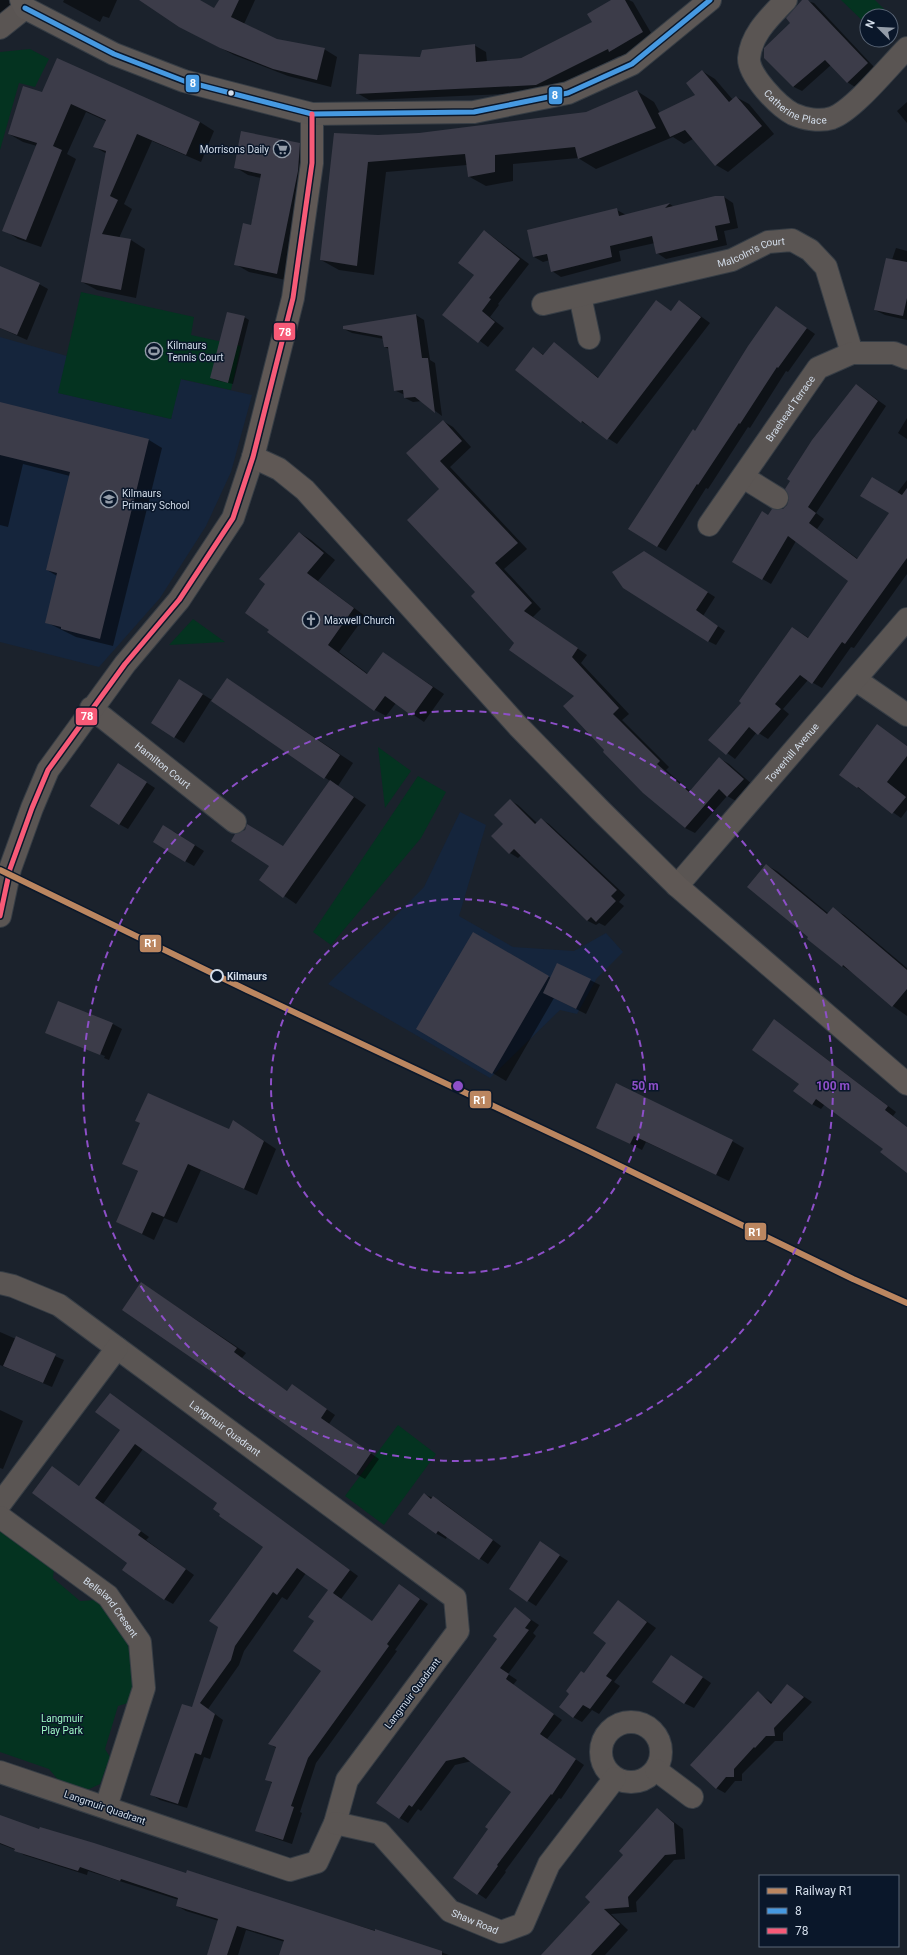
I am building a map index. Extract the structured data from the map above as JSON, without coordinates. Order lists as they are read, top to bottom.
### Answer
{
  "streets": {
    "street": [
      "Catherine Place",
      "Malcolm's Court",
      "Braehead Terrace",
      "Towerhill Avenue",
      "Hamilton Court",
      "Langmuir Quadrant",
      "Bellsland Cresent",
      "Shaw Road"
    ]
  },
  "crossings": [
    ["Malcolm's Court", "Braehead Terrace"],
    ["Langmuir Quadrant", "Bellsland Cresent"],
    ["Langmuir Quadrant", "Shaw Road"]
  ],
  "parks": ["Langmuir Play Park"],
  "places": {
    "supermarket": ["Morrisons Daily"],
    "sports": ["Kilmaurs Tennis Court"],
    "school or university": ["Kilmaurs Primary School"],
    "church": ["Maxwell Church"],
    "other": ["Kilmaurs"]
  },
  "lines": ["transit line 8", "transit line 78", "rail line R1"],
  "legend": ["Railway R1", "8", "78"],
  "north": "top left",
  "rings": ["50 m", "100 m"]
}
